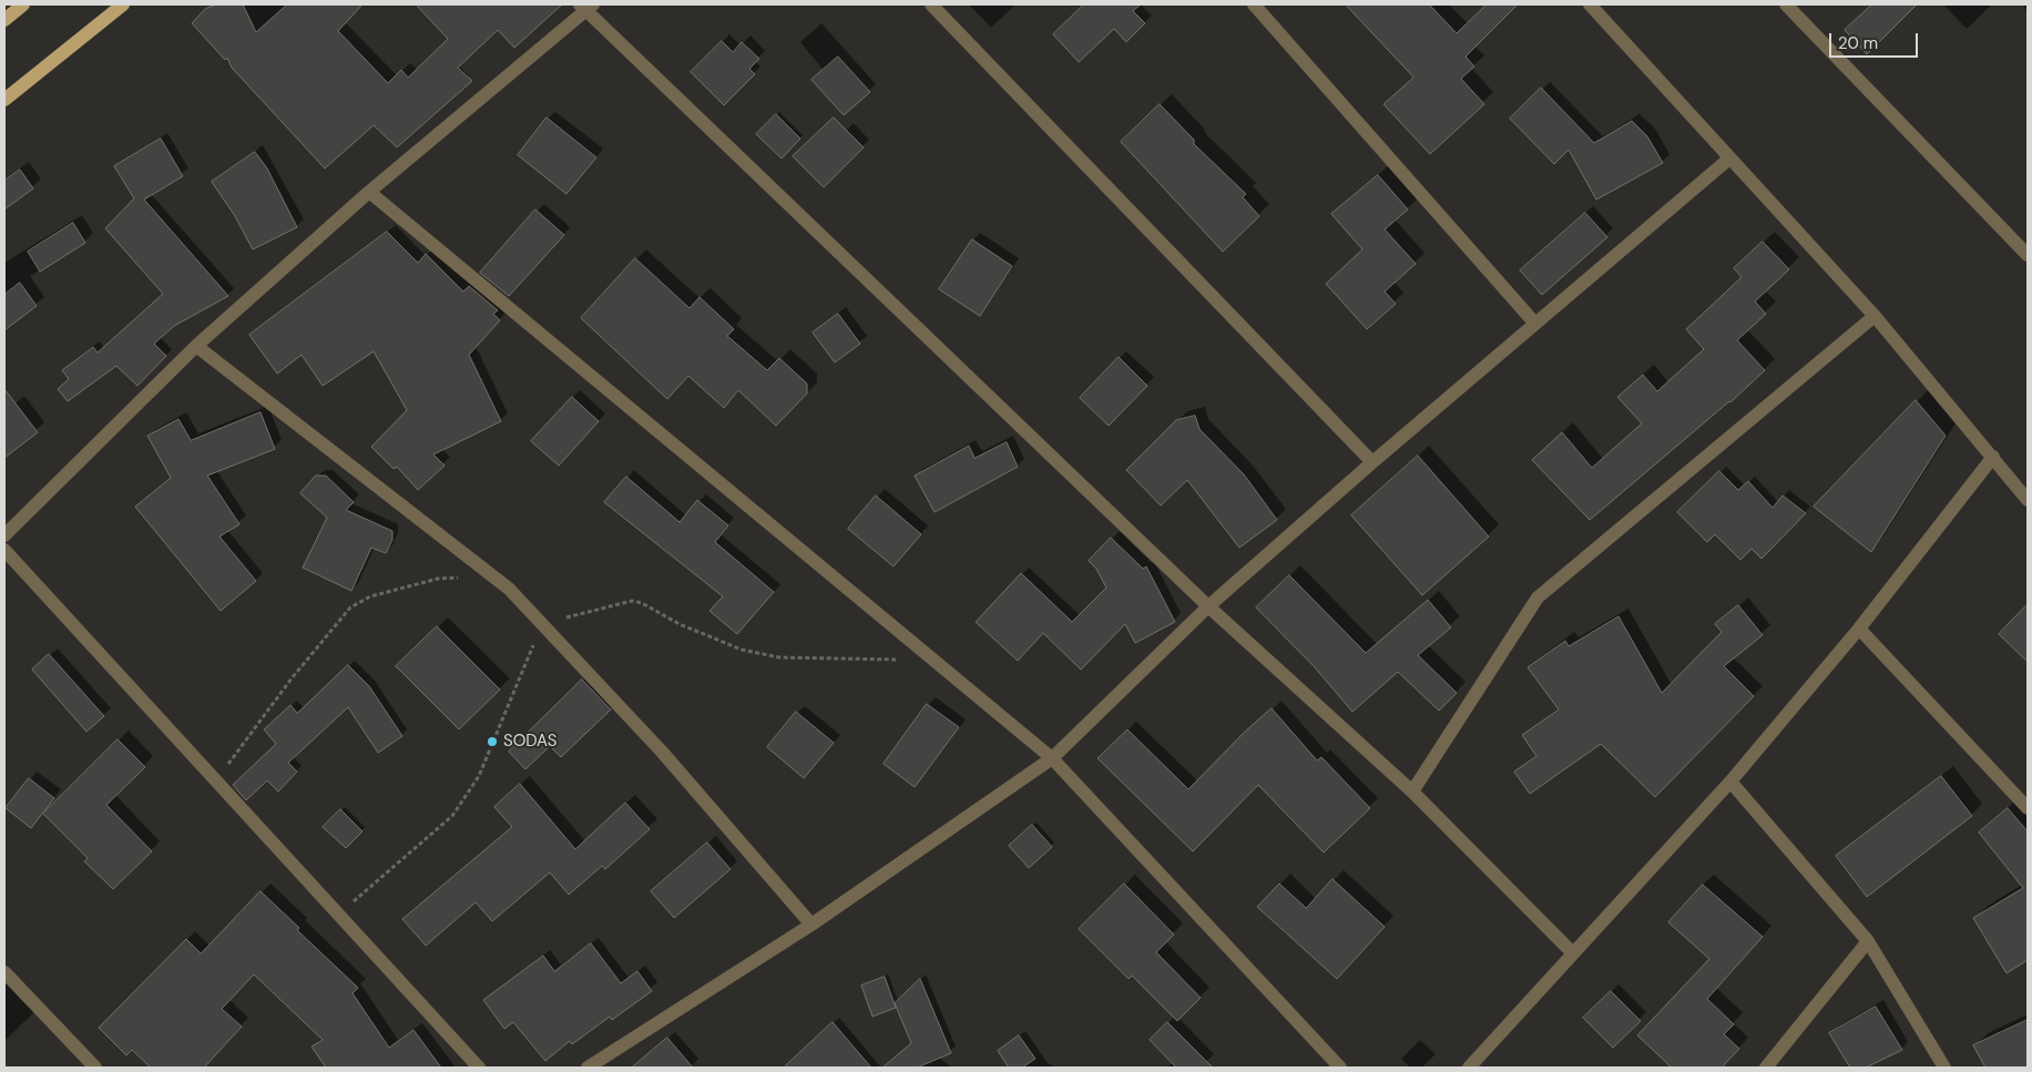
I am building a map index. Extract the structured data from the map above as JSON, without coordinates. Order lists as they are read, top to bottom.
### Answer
{
  "places": ["SODAS"],
  "scale_bar": "20 m"
}
